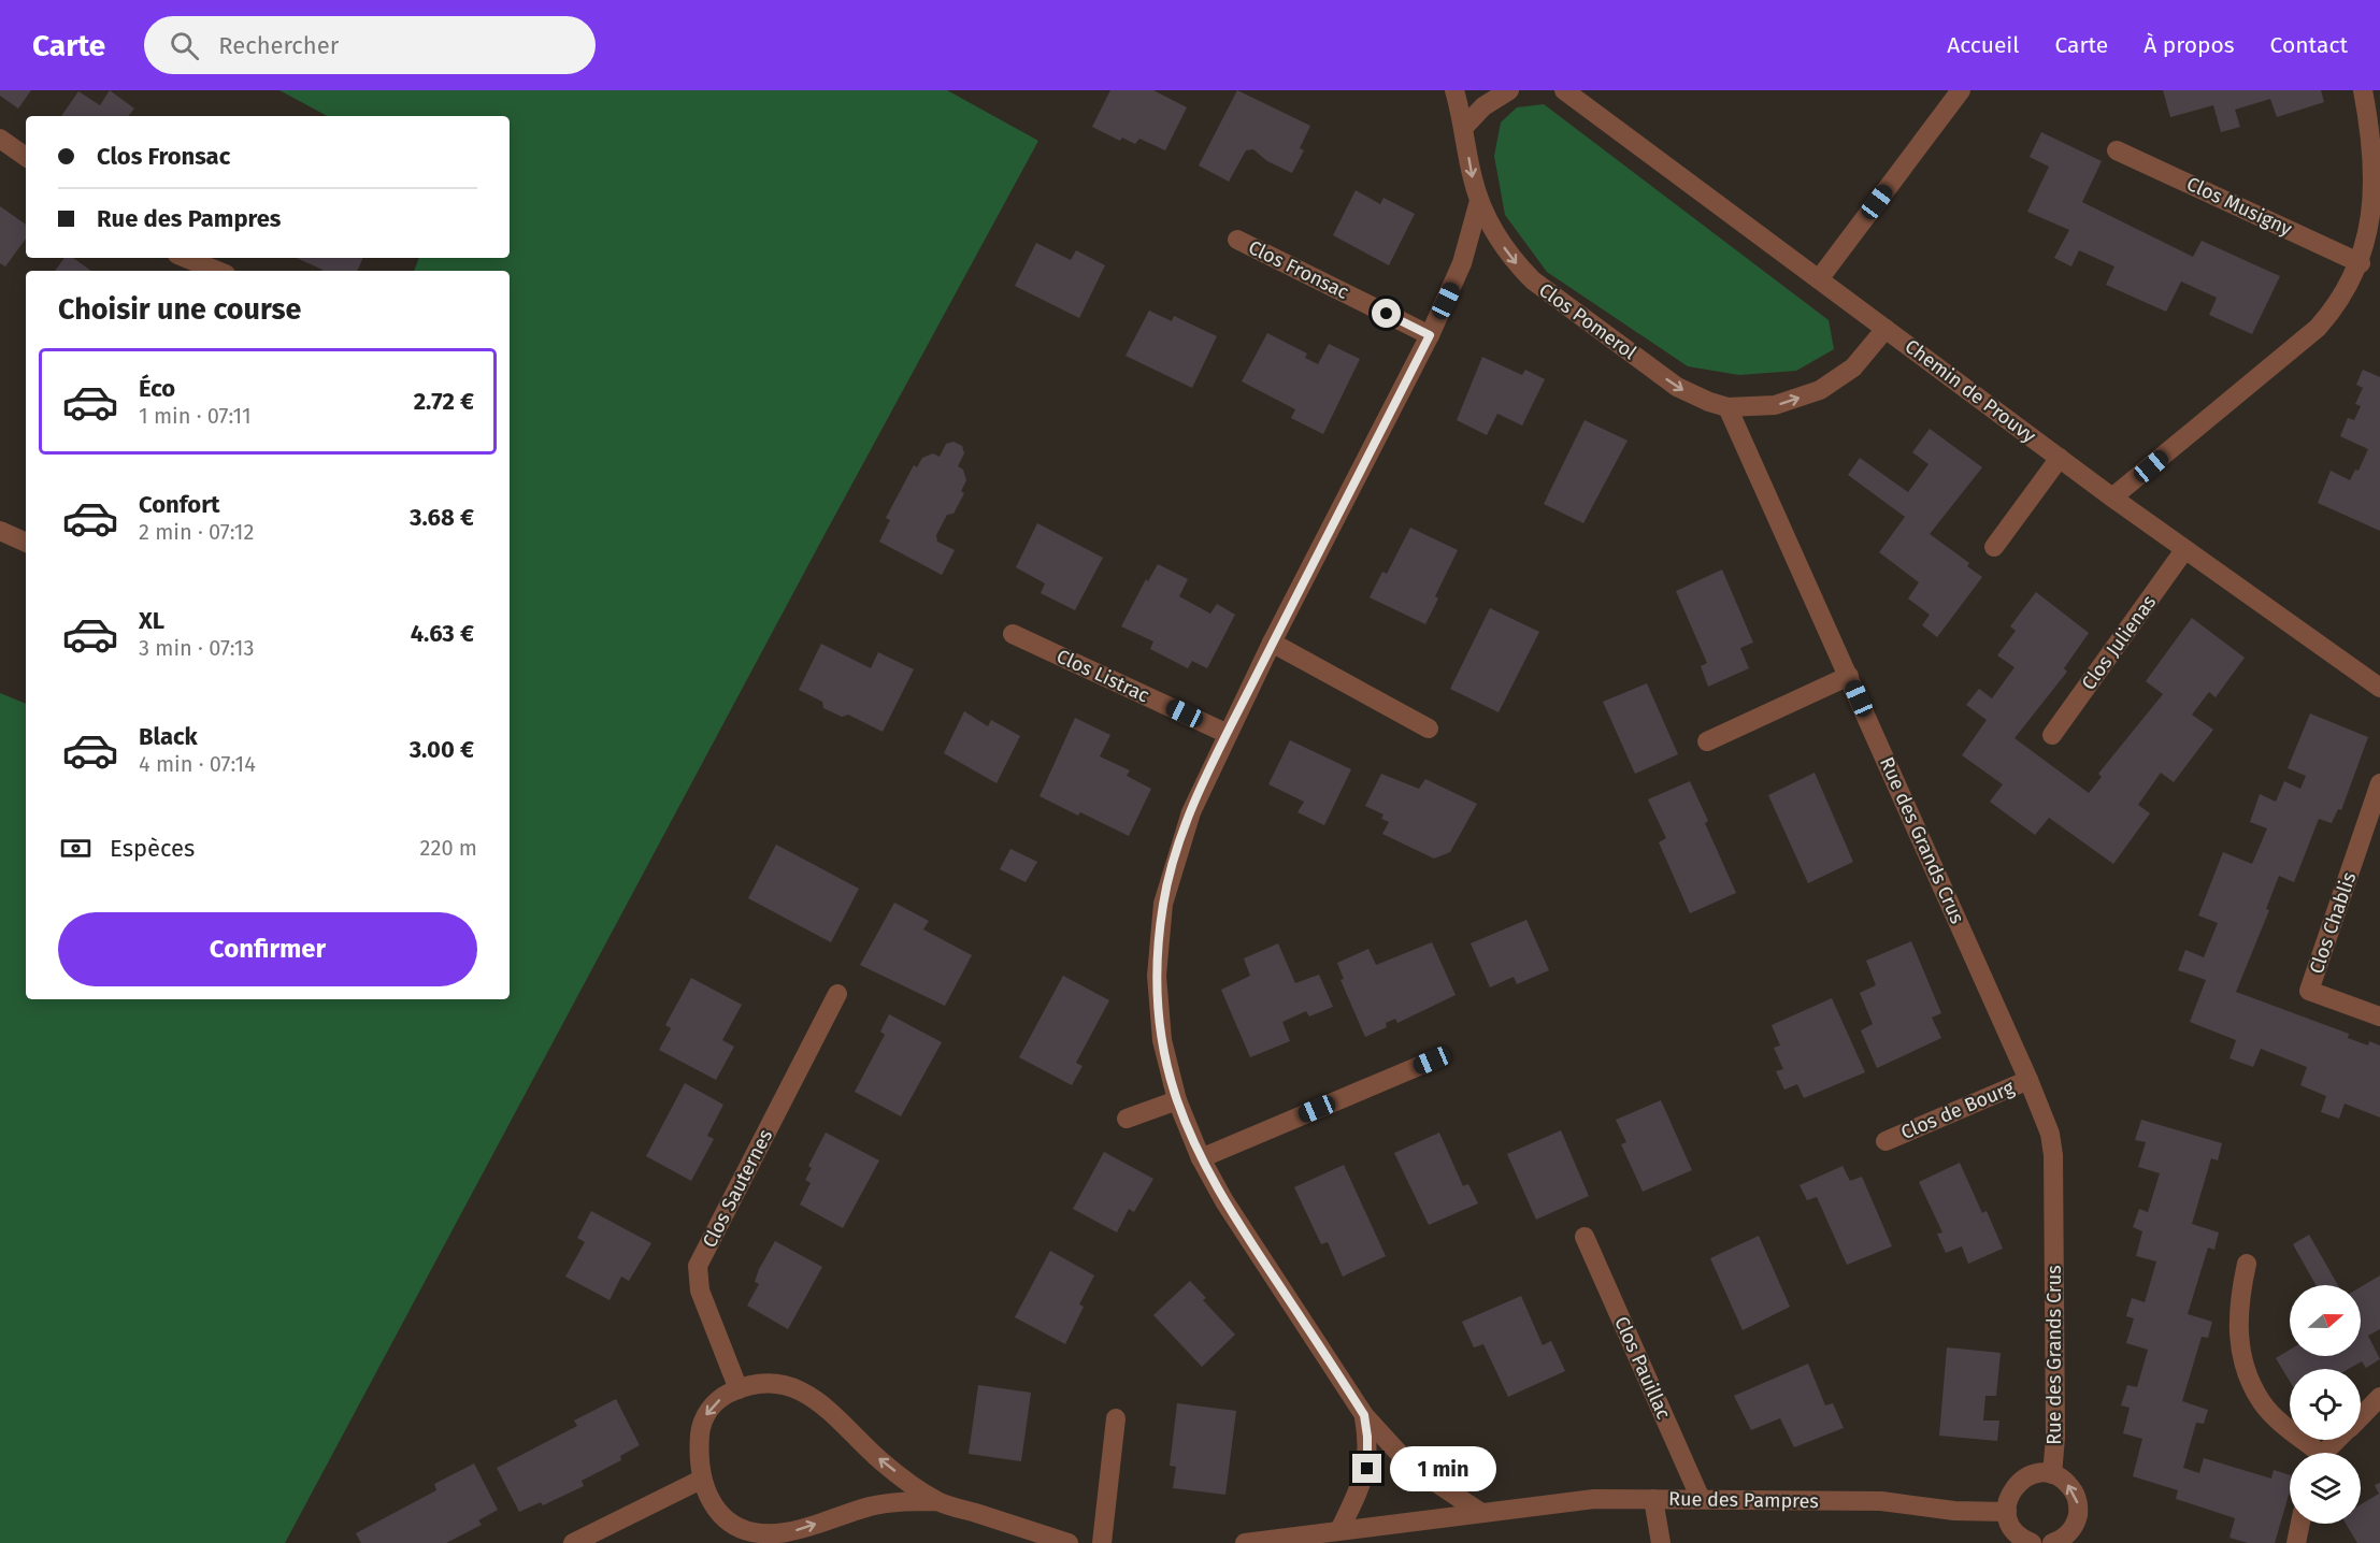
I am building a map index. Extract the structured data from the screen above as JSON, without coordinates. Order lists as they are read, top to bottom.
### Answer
{
  "streets": {
    "street": [
      "Clos Musigny",
      "Clos Fronsac",
      "Clos Pomerol",
      "Chemin de Prouvy",
      "Clos Julienas",
      "Clos Listrac",
      "Rue des Grands Crus",
      "Clos Chablis",
      "Clos de Bourg",
      "Clos Sauternes",
      "Clos Pauillac",
      "Rue des Pampres"
    ]
  },
  "crossings": [
    ["Clos Pomerol", "Rue des Grands Crus"],
    ["Chemin de Prouvy", "Clos Julienas"],
    ["Rue des Grands Crus", "Clos de Bourg"],
    ["Clos Pauillac", "Rue des Pampres"]
  ],
  "one_way": ["Clos Pomerol"],
  "north": "right",
  "page": {
    "header": "Carte",
    "search": "Rechercher",
    "nav": [
      "Accueil",
      "Carte",
      "À propos",
      "Contact"
    ],
    "banner": ["Clos Fronsac", "Rue des Pampres"],
    "heading": "Choisir une course",
    "list": [
      {
        "name": "Éco",
        "note": "1 min · 07:11",
        "value": "2.72 €"
      },
      {
        "name": "Confort",
        "note": "2 min · 07:12",
        "value": "3.68 €"
      },
      {
        "name": "XL",
        "note": "3 min · 07:13",
        "value": "4.63 €"
      },
      {
        "name": "Black",
        "note": "4 min · 07:14",
        "value": "3.00 €"
      }
    ],
    "pay": ["Espèces", "220 m"],
    "buttons": "Confirmer",
    "bubble": "1 min"
  }
}
